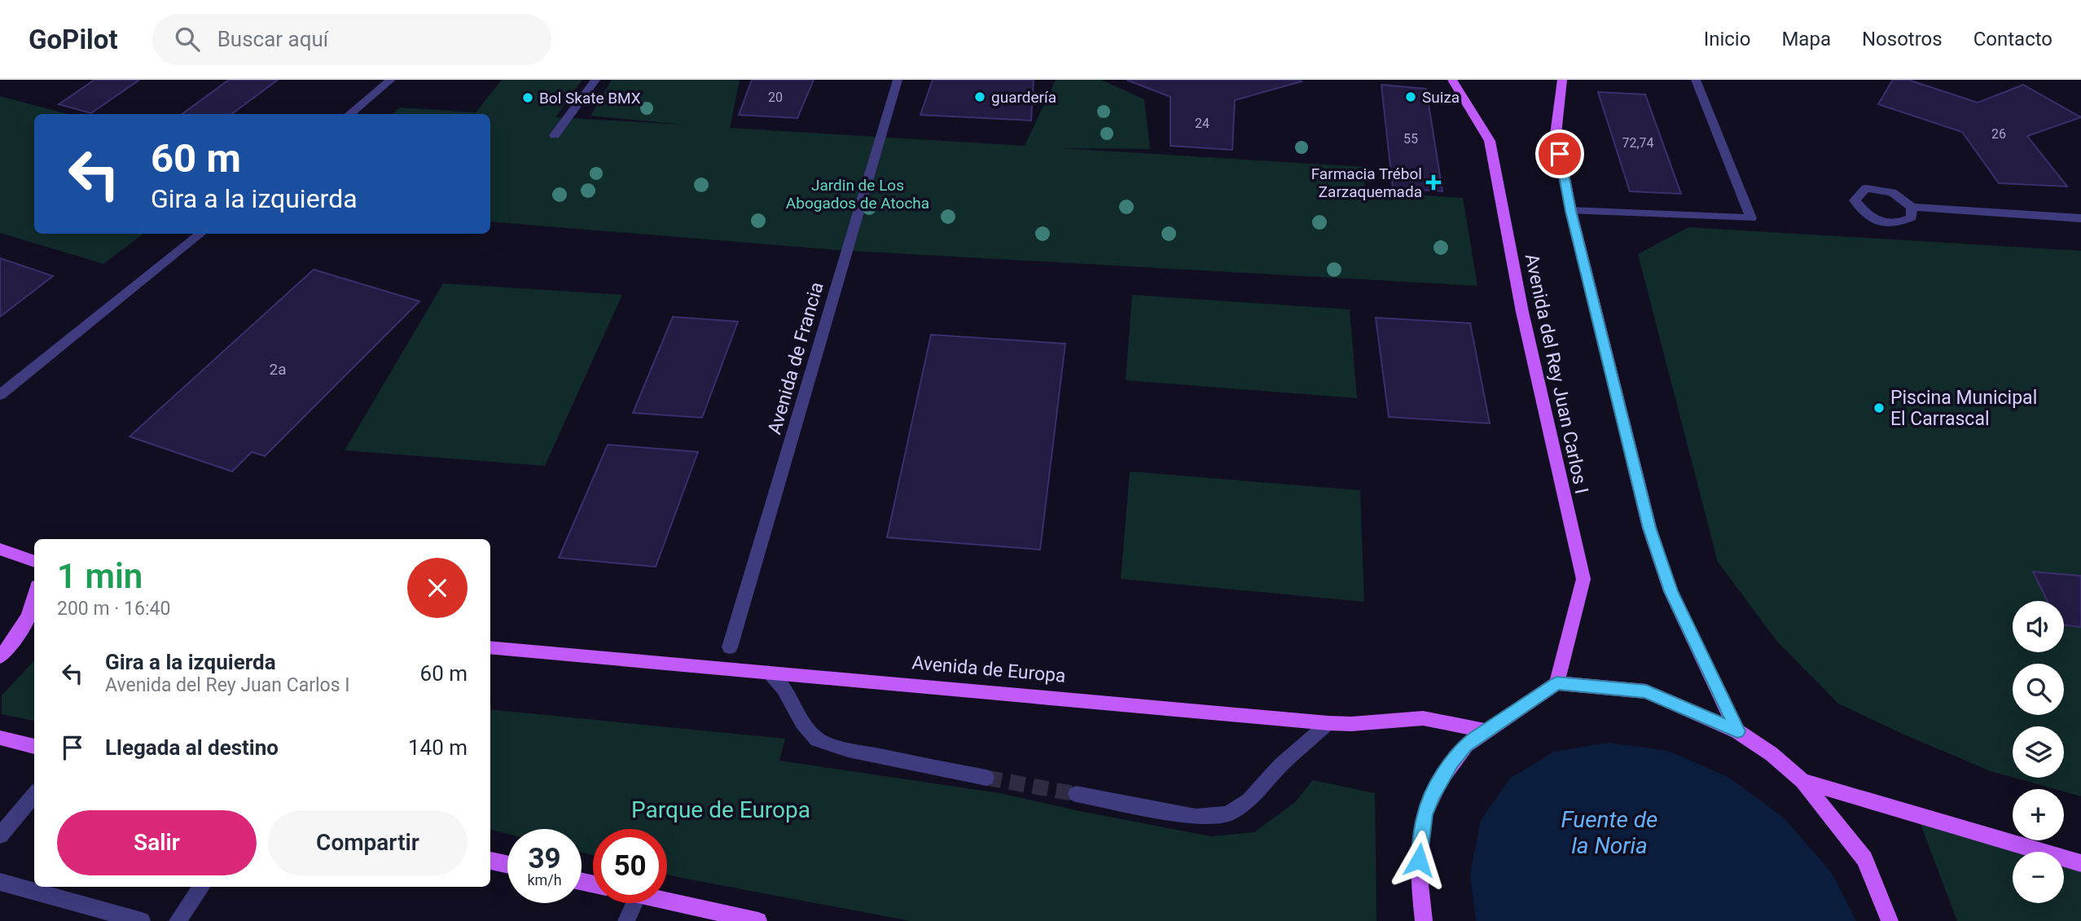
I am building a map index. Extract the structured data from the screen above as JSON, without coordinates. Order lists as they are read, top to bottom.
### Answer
{
  "streets": {
    "main road": ["Avenida del Rey Juan Carlos I", "Avenida de Europa"],
    "street": ["Avenida de Francia"]
  },
  "water": ["Fuente de la Noria"],
  "parks": ["Jardin de Los Abogados de Atocha", "Parque de Europa"],
  "places": {
    "other": [
      "guardería",
      "Suiza",
      "Bol Skate BMX",
      "Piscina Municipal El Carrascal"
    ],
    "health": ["Farmacia Trébol Zarzaquemada"]
  },
  "house_numbers": [
    "20",
    "24",
    "26",
    "55",
    "72,74",
    "2a"
  ],
  "page": {
    "header": "GoPilot",
    "search": "Buscar aquí",
    "nav": [
      "Inicio",
      "Mapa",
      "Nosotros",
      "Contacto"
    ],
    "turn": ["60 m", "Gira a la izquierda"],
    "heading": ["1 min", "200 m · 16:40"],
    "map_buttons": ["+", "−"],
    "list": [
      {
        "name": "Gira a la izquierda",
        "note": "Avenida del Rey Juan Carlos I",
        "value": "60 m"
      },
      {
        "name": "Llegada al destino",
        "value": "140 m"
      }
    ],
    "buttons": ["Salir", "Compartir"],
    "speed": "39 km/h",
    "limit": "50"
  }
}
